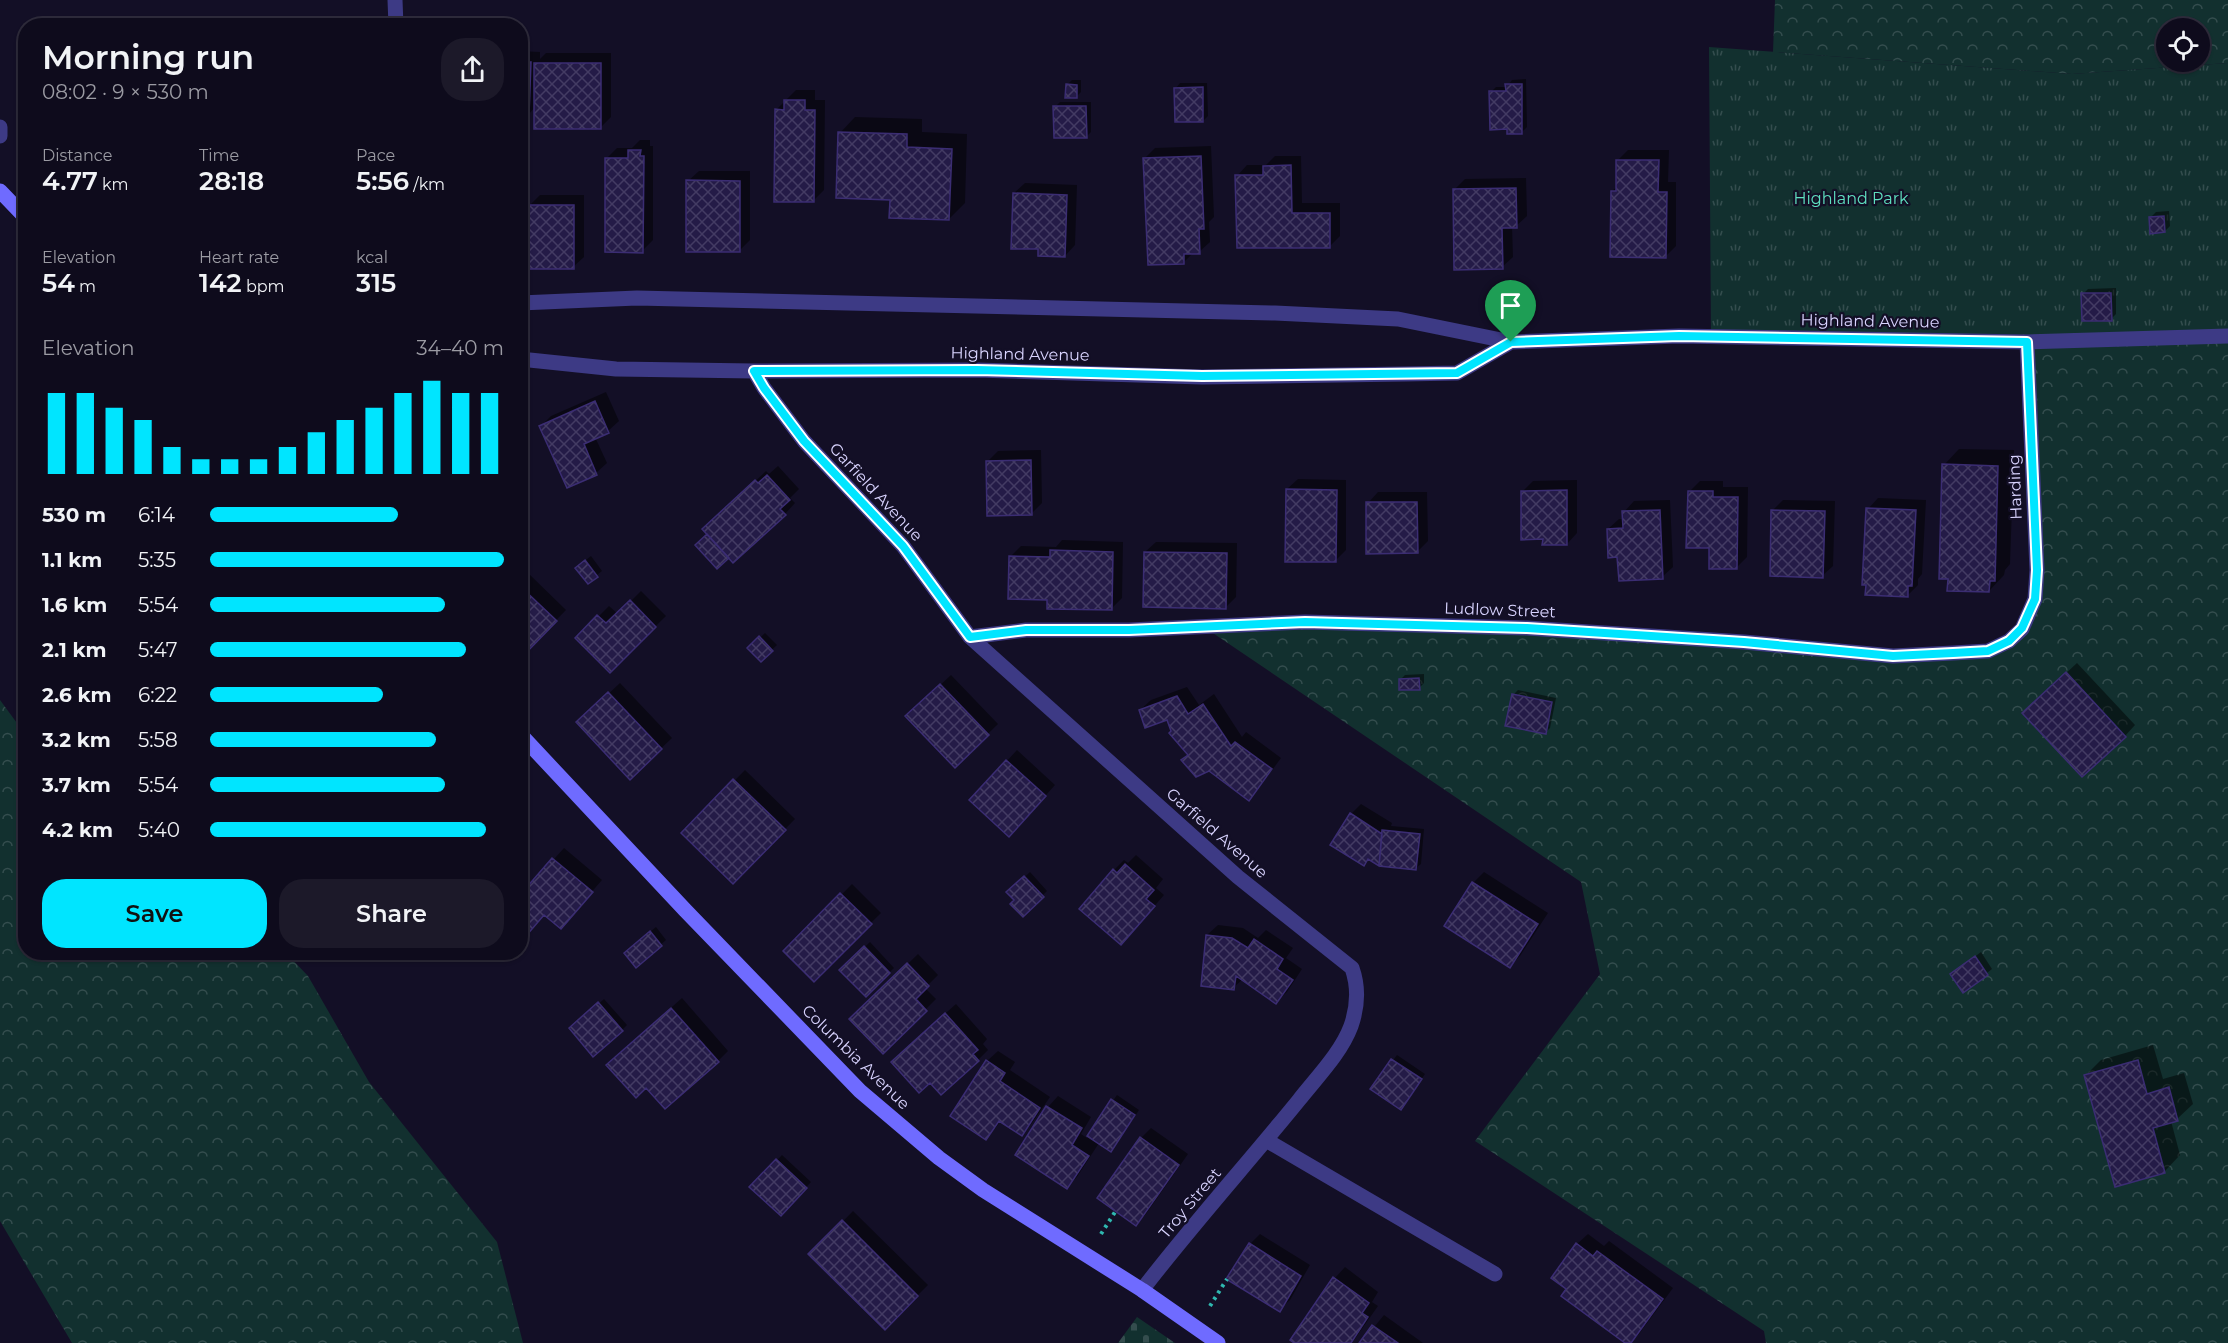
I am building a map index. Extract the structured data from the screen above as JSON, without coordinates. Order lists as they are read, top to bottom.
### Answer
{
  "streets": {
    "street": [
      "Highland Avenue",
      "Harding",
      "Garfield Avenue",
      "Ludlow Street",
      "Columbia Avenue",
      "Troy Street"
    ]
  },
  "crossings": [
    ["Highland Avenue", "Harding"],
    ["Highland Avenue", "Garfield Avenue"],
    ["Harding", "Ludlow Street"],
    ["Garfield Avenue", "Ludlow Street"],
    ["Garfield Avenue", "Troy Street"],
    ["Columbia Avenue", "Troy Street"]
  ],
  "parks": ["Highland Park"],
  "page": {
    "heading": ["Morning run", "08:02 · 9 × 530 m"],
    "stats": [
      ["Distance", "4.77 km"],
      ["Time", "28:18"],
      ["Pace", "5:56 /km"],
      ["Elevation", "54 m"],
      ["Heart rate", "142 bpm"],
      ["kcal", "315"]
    ],
    "chart": ["Elevation", "34–40 m"],
    "list": [
      {
        "name": "530 m",
        "note": "6:14"
      },
      {
        "name": "1.1 km",
        "note": "5:35"
      },
      {
        "name": "1.6 km",
        "note": "5:54"
      },
      {
        "name": "2.1 km",
        "note": "5:47"
      },
      {
        "name": "2.6 km",
        "note": "6:22"
      },
      {
        "name": "3.2 km",
        "note": "5:58"
      },
      {
        "name": "3.7 km",
        "note": "5:54"
      },
      {
        "name": "4.2 km",
        "note": "5:40"
      }
    ],
    "buttons": ["Save", "Share"]
  }
}
